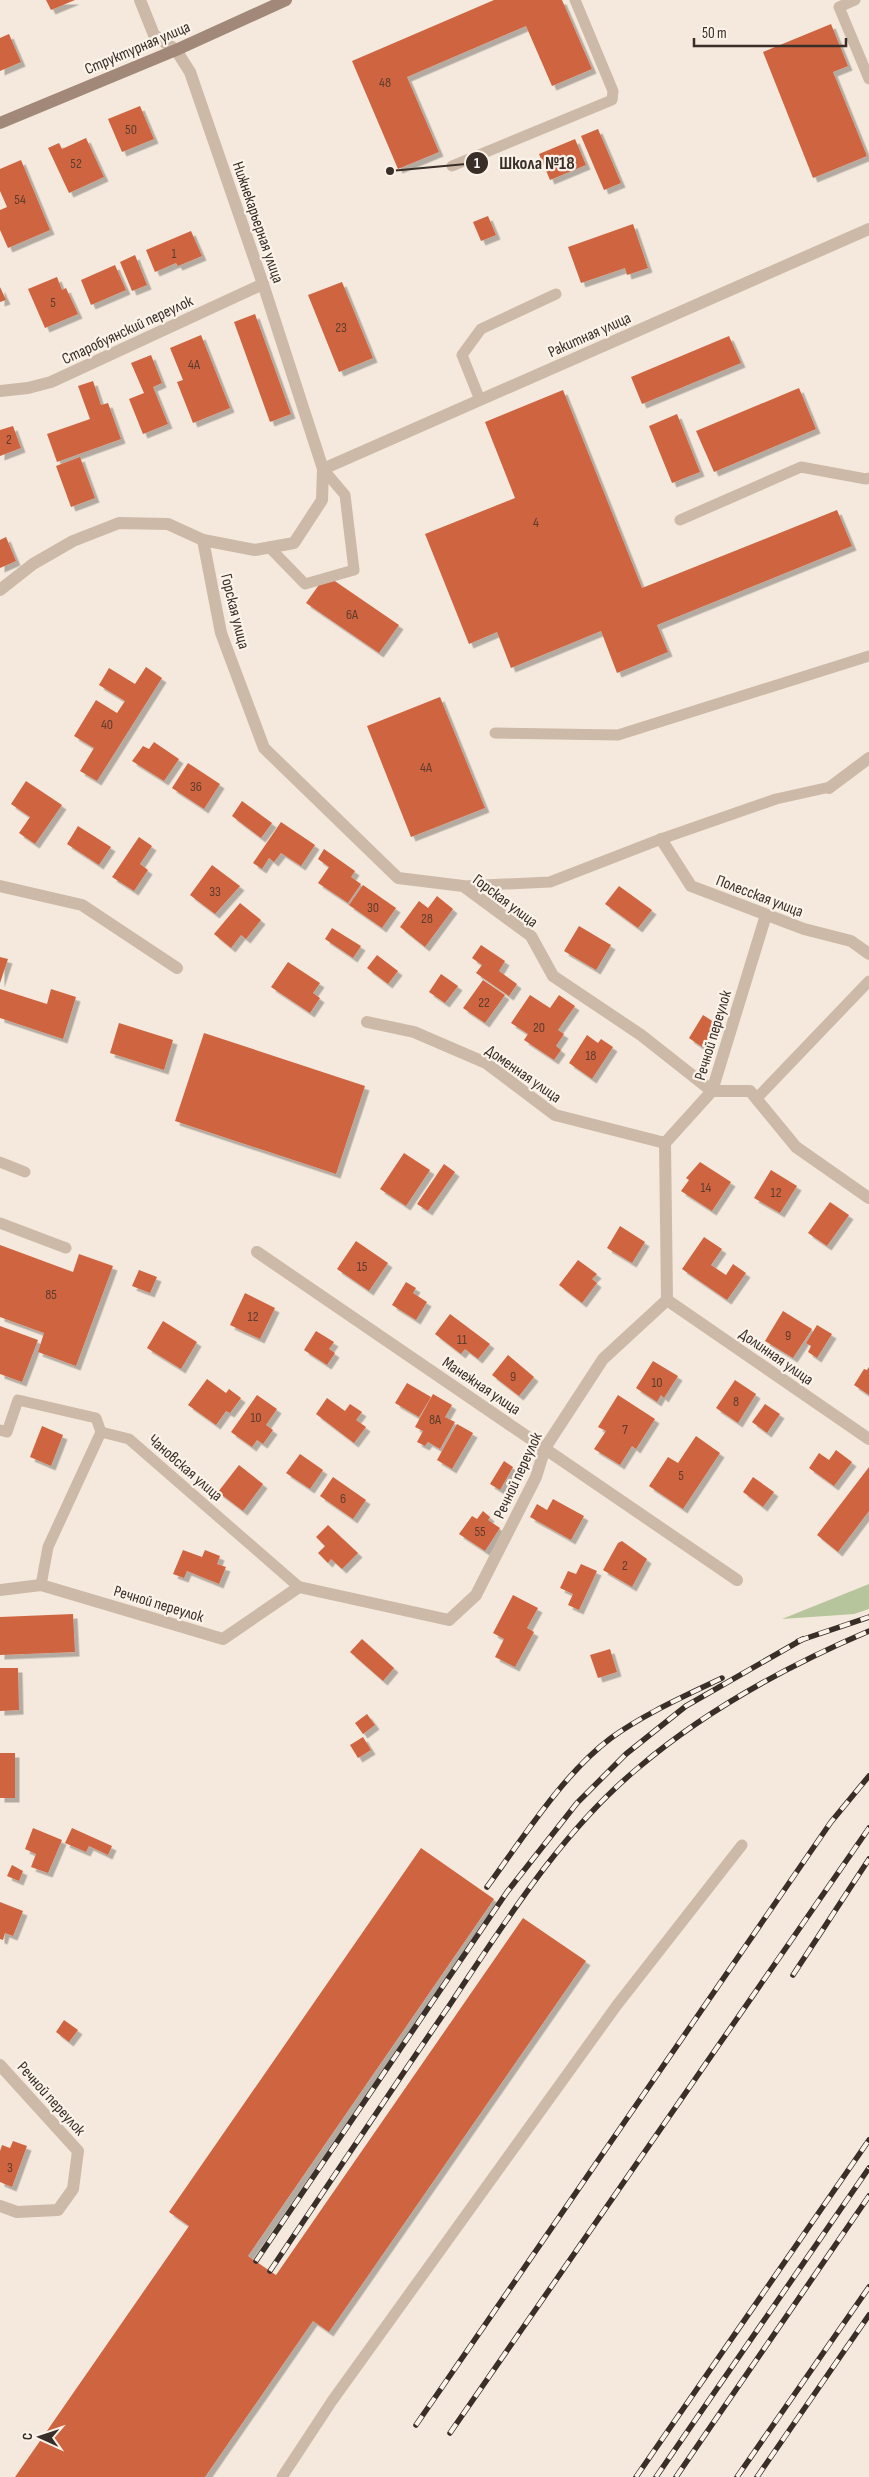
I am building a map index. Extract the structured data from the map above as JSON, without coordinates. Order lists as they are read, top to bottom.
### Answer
{
  "streets": {
    "main road": ["Структурная улица"],
    "street": [
      "Нижнекарьерная улица",
      "Старобуянский переулок",
      "Ракитная улица",
      "Горская улица",
      "Полесская улица",
      "Речной переулок",
      "Доменная улица",
      "Долинная улица",
      "Манежная улица"
    ],
    "lane": ["Чановская улица"]
  },
  "crossings": [
    ["Структурная улица", "Нижнекарьерная улица"],
    ["Нижнекарьерная улица", "Старобуянский переулок"],
    ["Нижнекарьерная улица", "Ракитная улица"],
    ["Нижнекарьерная улица", "Горская улица"],
    ["Горская улица", "Речной переулок"],
    ["Полесская улица", "Речной переулок"],
    ["Речной переулок", "Доменная улица"],
    ["Речной переулок", "Долинная улица"],
    ["Речной переулок", "Манежная улица"],
    ["Речной переулок", "Чановская улица"]
  ],
  "places": ["Школа №18"],
  "house_numbers": [
    "48",
    "50",
    "52",
    "54",
    "1",
    "5",
    "23",
    "4А",
    "2",
    "4",
    "6А",
    "40",
    "4А",
    "36",
    "33",
    "30",
    "28",
    "22",
    "20",
    "18",
    "14",
    "12",
    "15",
    "85",
    "12",
    "9",
    "11",
    "9",
    "10",
    "8",
    "10",
    "8А",
    "7",
    "5",
    "6",
    "55",
    "2",
    "3"
  ],
  "scale_bar": "50 m",
  "north": "left"
}
